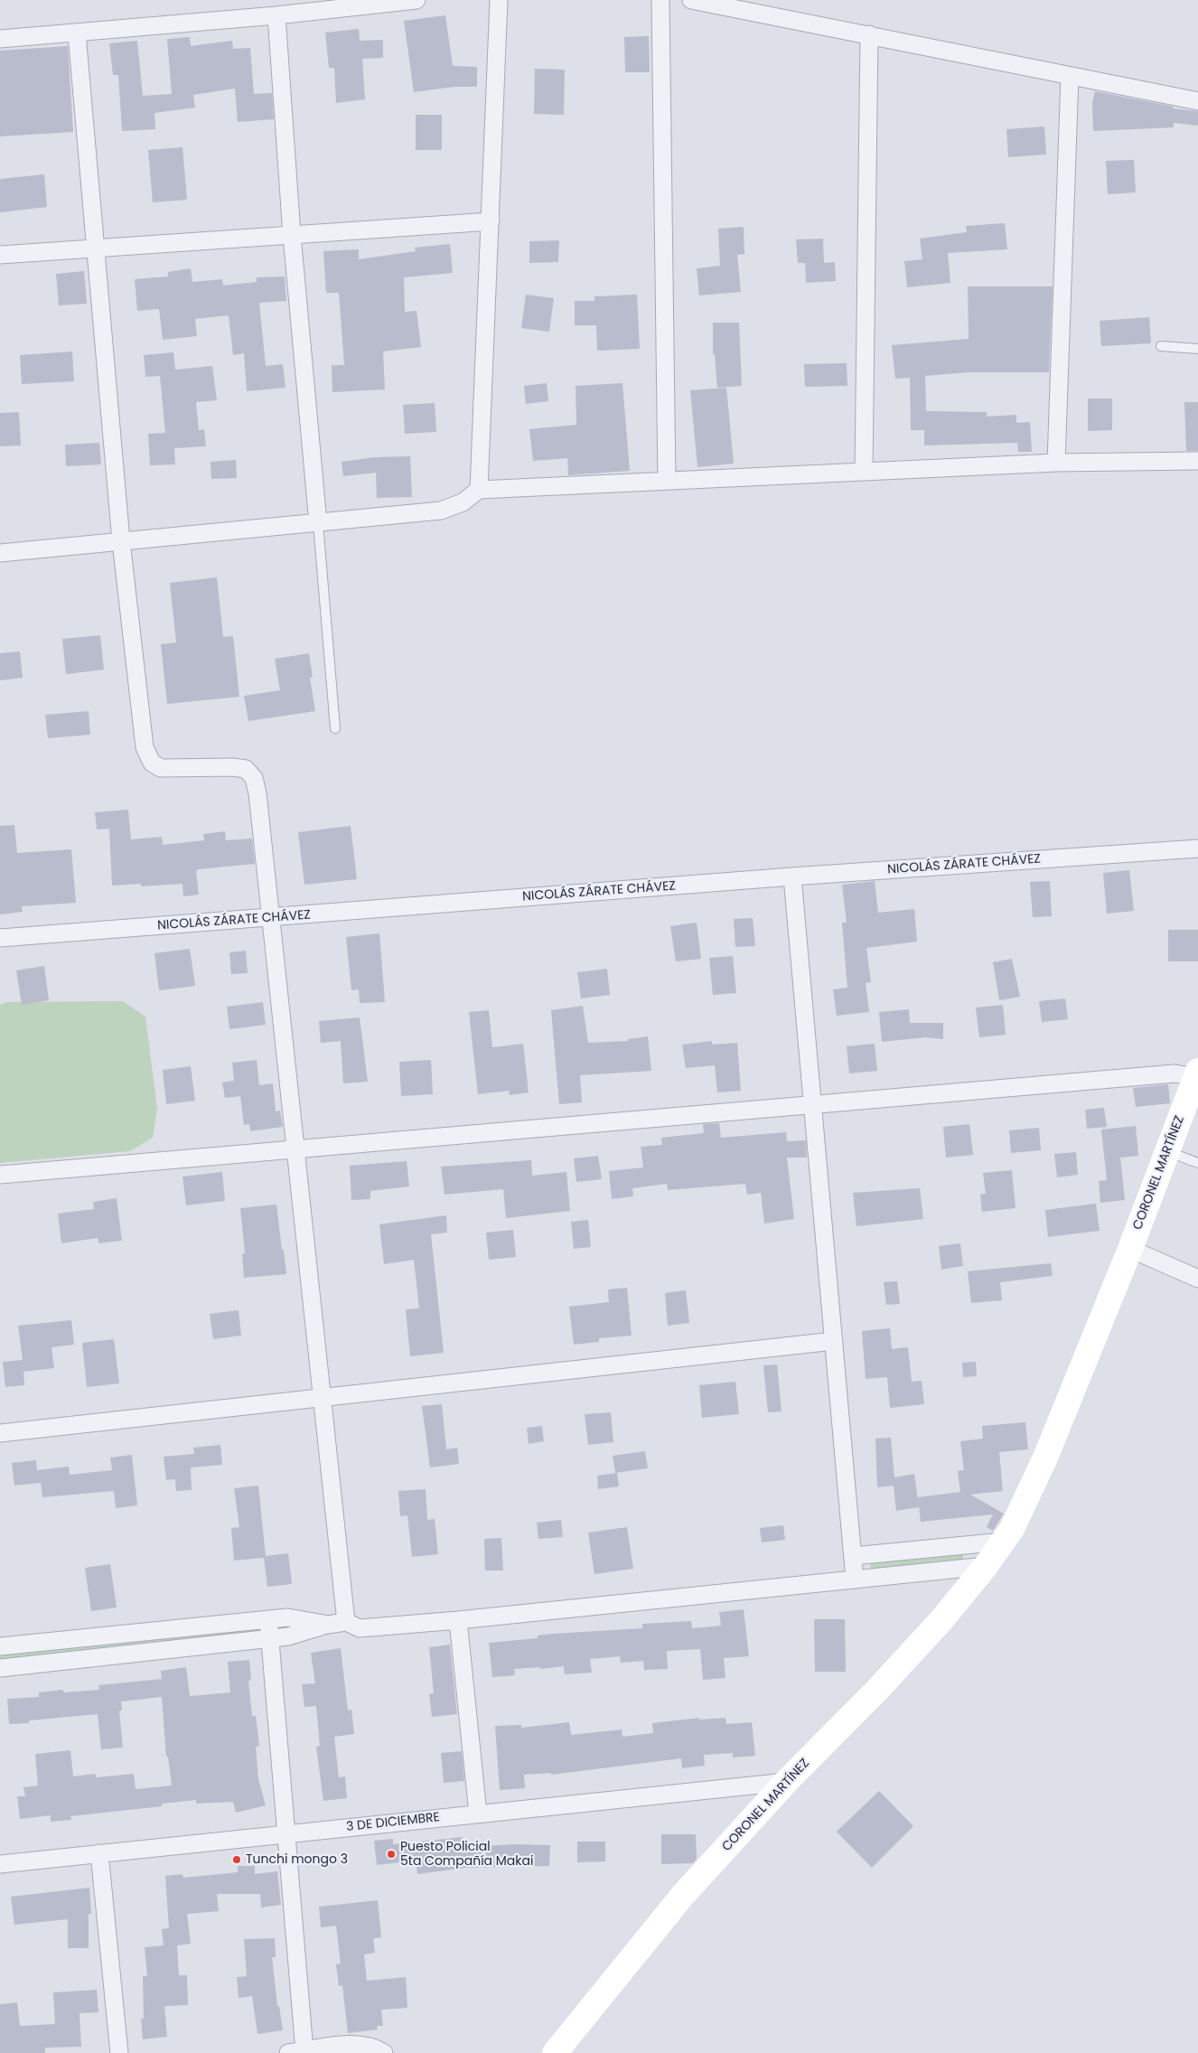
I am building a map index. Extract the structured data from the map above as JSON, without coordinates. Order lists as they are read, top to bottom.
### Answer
{
  "streets": {
    "main road": ["CORONEL MARTÍNEZ"],
    "street": ["NICOLÁS ZÁRATE CHÁVEZ", "3 DE DICIEMBRE"]
  },
  "crossings": [
    ["CORONEL MARTÍNEZ", "3 DE DICIEMBRE"]
  ],
  "places": ["Puesto Policial 5ta Compañía Makai", "Tunchi mongo 3"]
}
